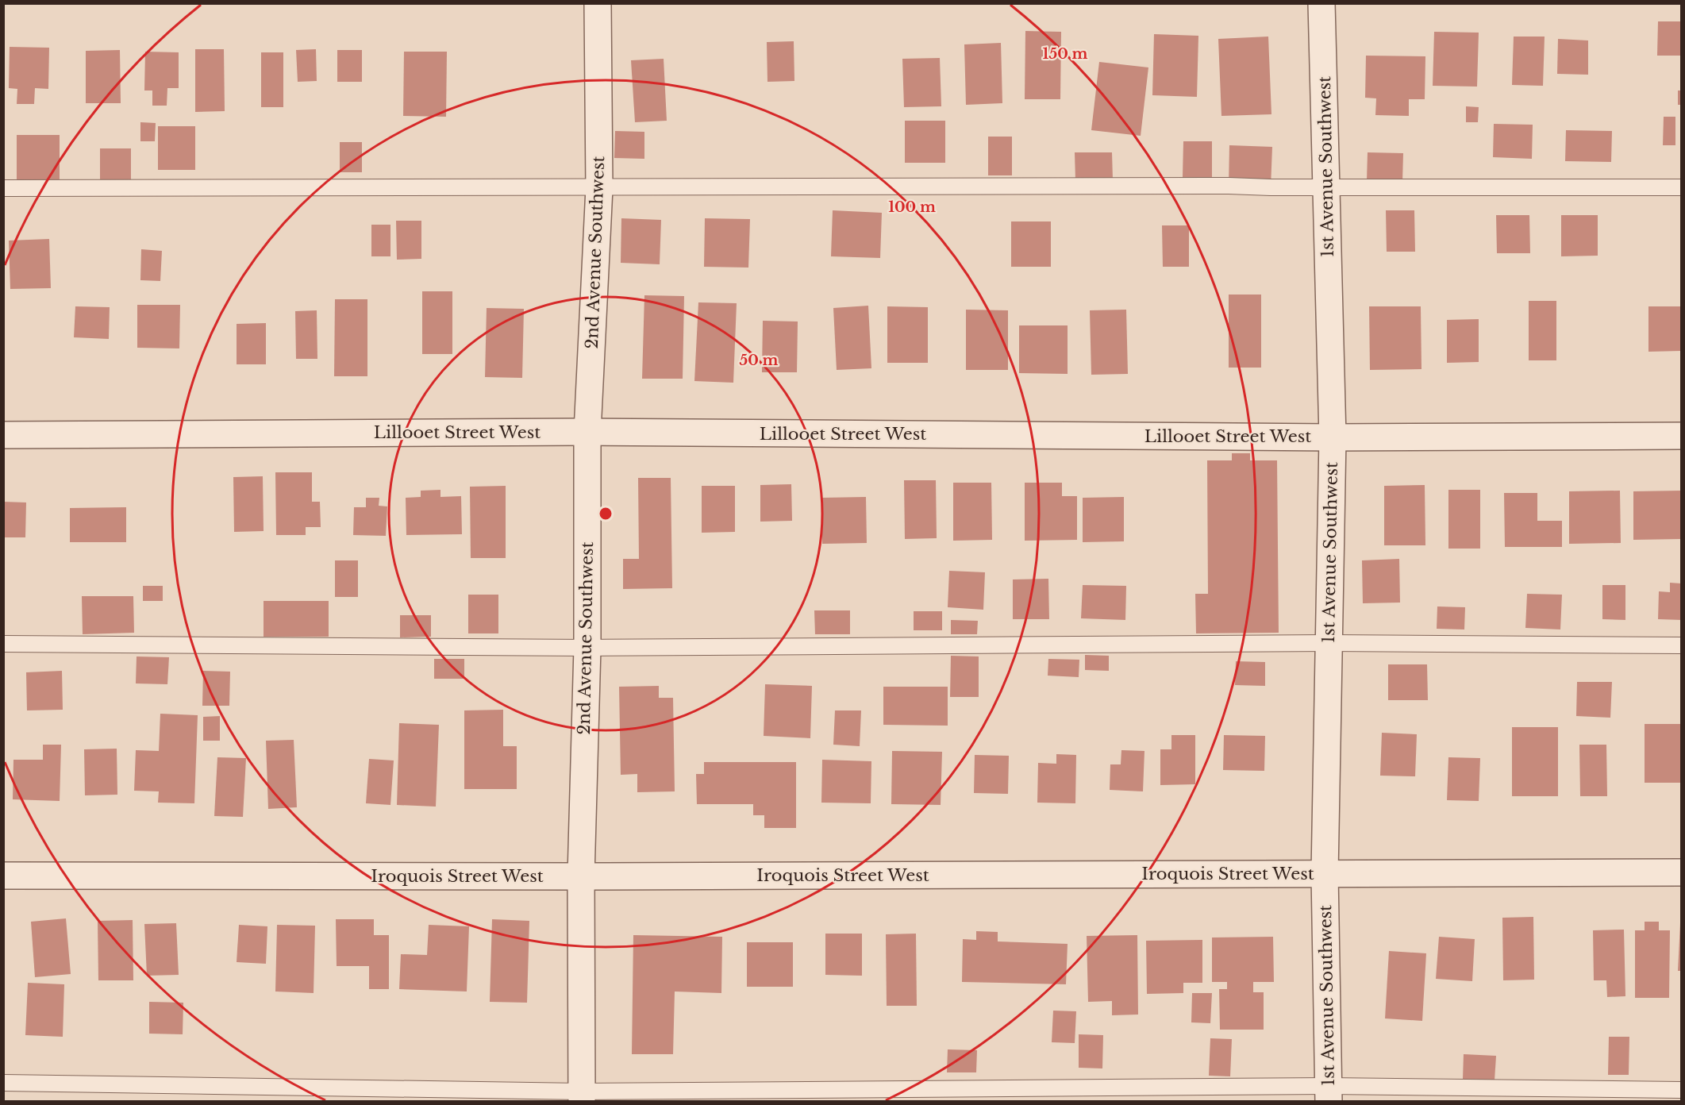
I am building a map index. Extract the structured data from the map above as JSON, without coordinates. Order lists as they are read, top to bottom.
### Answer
{
  "streets": {
    "street": [
      "1st Avenue Southwest",
      "2nd Avenue Southwest",
      "Lillooet Street West",
      "Iroquois Street West"
    ]
  },
  "crossings": [
    ["1st Avenue Southwest", "Lillooet Street West"],
    ["1st Avenue Southwest", "Iroquois Street West"],
    ["2nd Avenue Southwest", "Lillooet Street West"],
    ["2nd Avenue Southwest", "Iroquois Street West"]
  ],
  "rings": ["150 m", "100 m", "50 m"]
}
